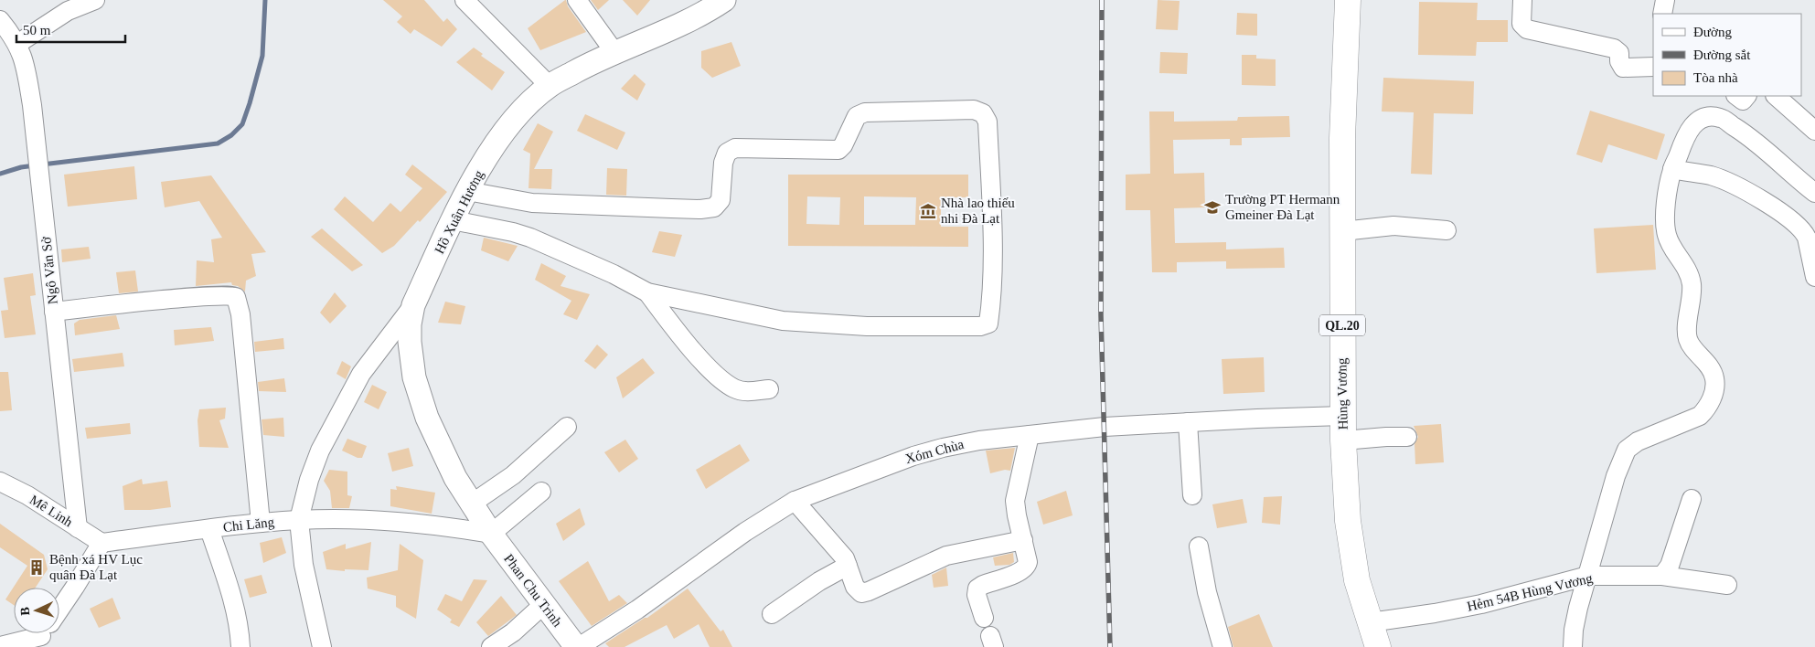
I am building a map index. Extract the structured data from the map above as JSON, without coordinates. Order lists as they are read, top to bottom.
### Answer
{
  "streets": {
    "highway": ["QL.20", "Hùng Vương"],
    "main road": ["Hồ Xuân Hương", "Phan Chu Trinh"],
    "street": [
      "Ngô Văn Sở",
      "Xóm Chùa",
      "Mê Linh",
      "Chi Lăng",
      "Hẻm 54B Hùng Vương"
    ]
  },
  "crossings": [
    ["Hồ Xuân Hương", "Chi Lăng"],
    ["Hồ Xuân Hương", "Phan Chu Trinh"],
    ["Ngô Văn Sở", "Mê Linh"],
    ["Hùng Vương", "Xóm Chùa"],
    ["Hùng Vương", "Hẻm 54B Hùng Vương"],
    ["Xóm Chùa", "Phan Chu Trinh"],
    ["Mê Linh", "Chi Lăng"],
    ["Chi Lăng", "Phan Chu Trinh"]
  ],
  "places": {
    "school or university": ["Trường PT Hermann Gmeiner Đà Lạt"],
    "museum": ["Nhà lao thiếu nhi Đà Lạt"],
    "building": ["Bệnh xá HV Lục quân Đà Lạt"]
  },
  "legend": ["Đường", "Đường sắt", "Tòa nhà"],
  "scale_bar": "50 m",
  "north": "left"
}
